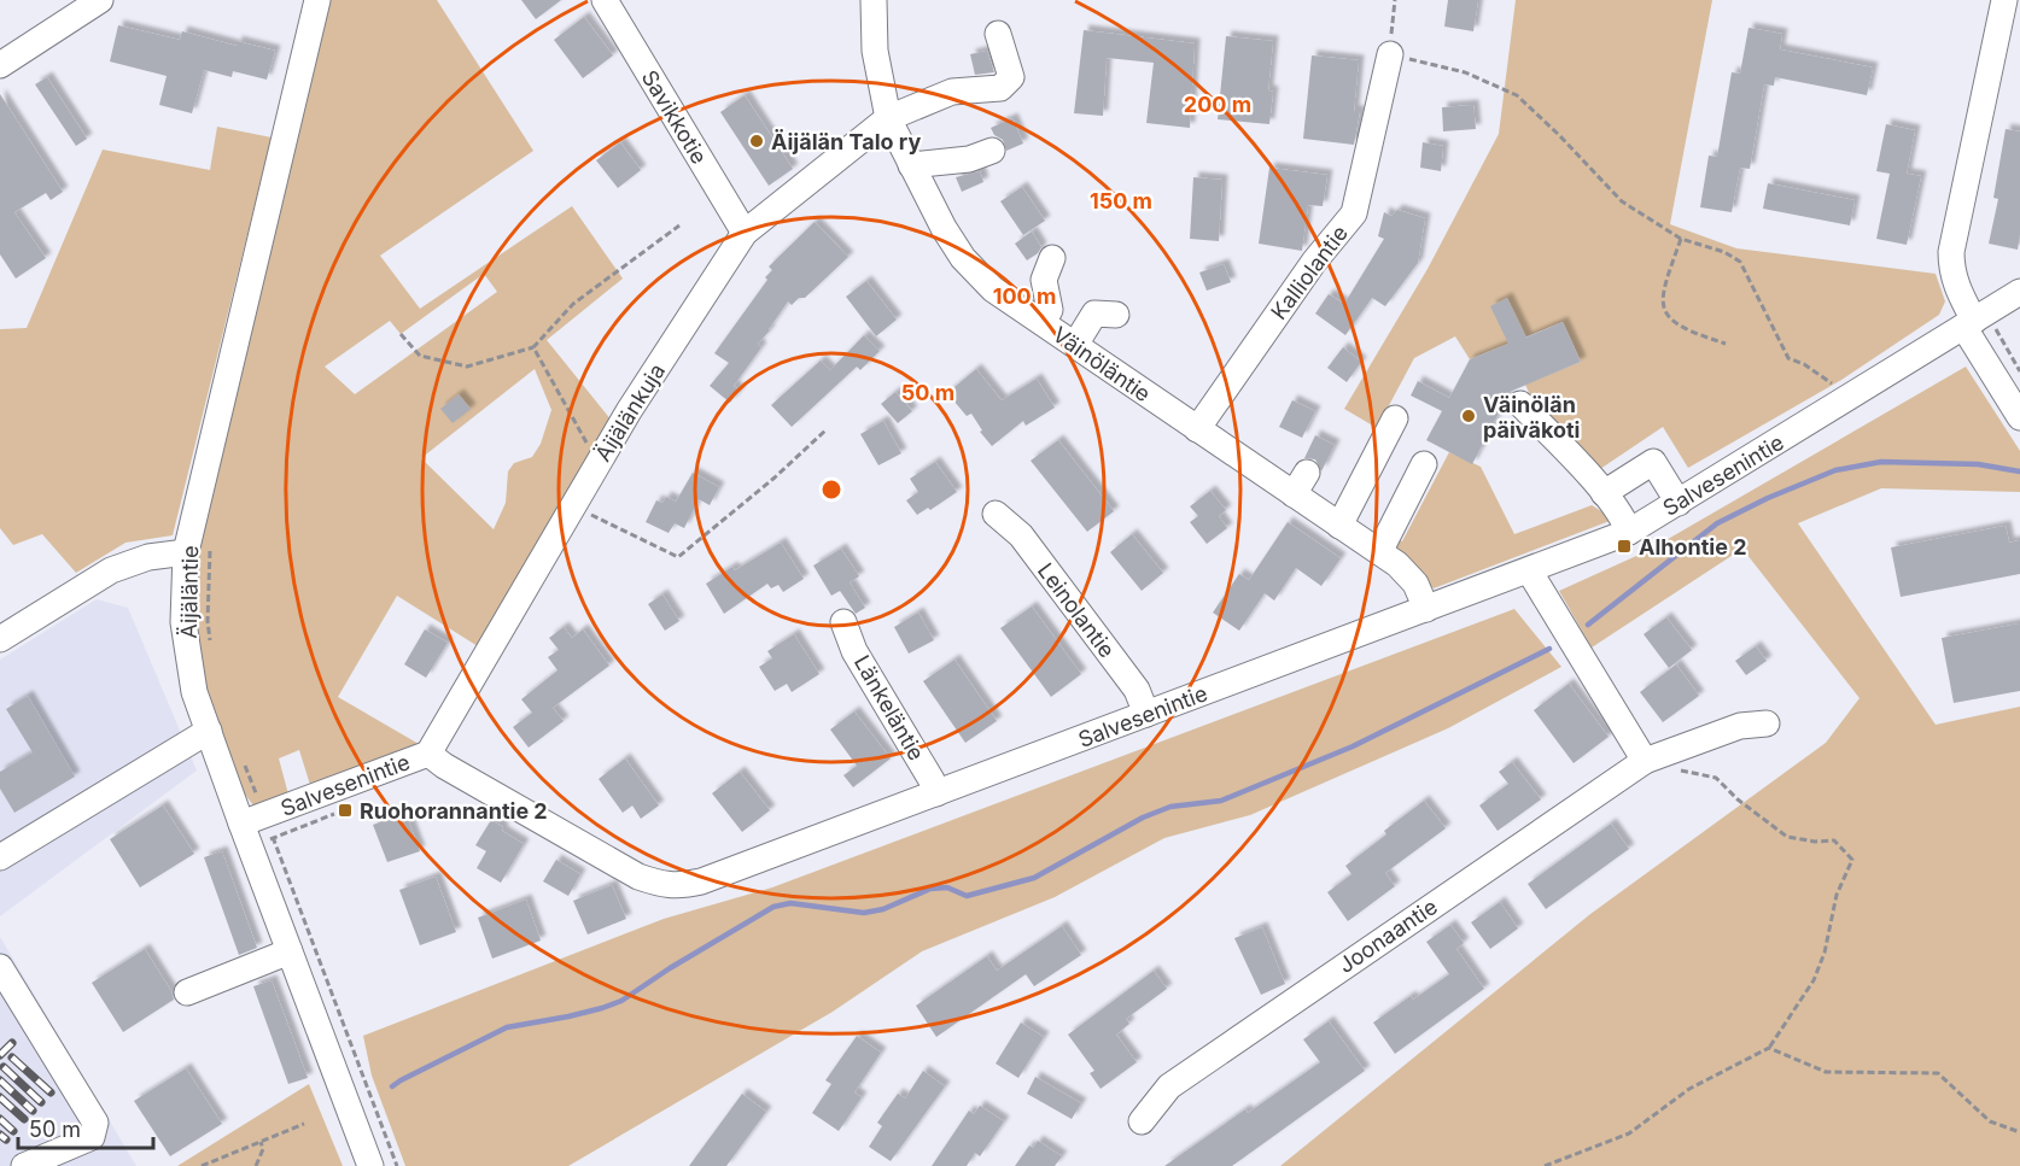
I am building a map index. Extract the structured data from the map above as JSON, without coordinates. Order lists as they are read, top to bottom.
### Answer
{
  "streets": {
    "street": [
      "Savikkotie",
      "Kalliolantie",
      "Väinöläntie",
      "Äijälänkuja",
      "Salvesenintie",
      "Äijäläntie",
      "Leinolantie",
      "Länkeläntie",
      "Joonaantie"
    ]
  },
  "crossings": [
    ["Savikkotie", "Äijälänkuja"],
    ["Kalliolantie", "Väinöläntie"],
    ["Väinöläntie", "Äijälänkuja"],
    ["Väinöläntie", "Salvesenintie"],
    ["Äijälänkuja", "Salvesenintie"],
    ["Salvesenintie", "Äijäläntie"],
    ["Salvesenintie", "Leinolantie"],
    ["Salvesenintie", "Länkeläntie"]
  ],
  "places": {
    "other": ["Äijälän Talo ry", "Väinölän päiväkoti"],
    "transit": ["Alhontie 2", "Ruohorannantie 2"]
  },
  "scale_bar": "50 m",
  "rings": [
    "200 m",
    "150 m",
    "100 m",
    "50 m"
  ]
}
